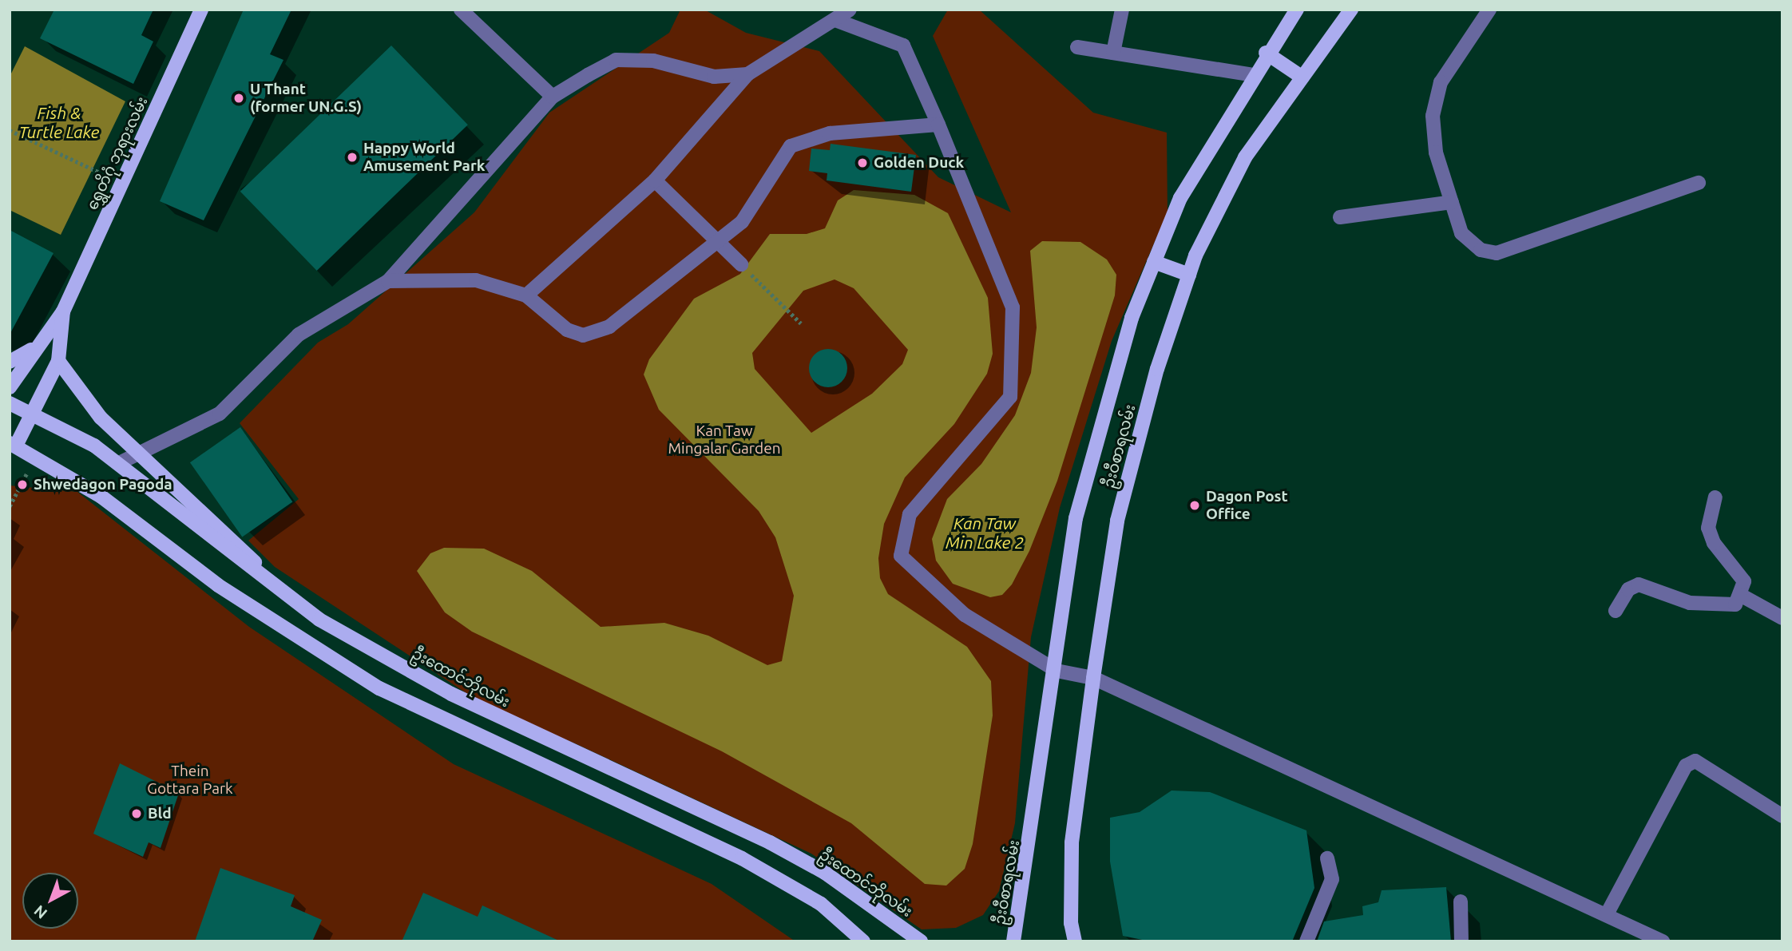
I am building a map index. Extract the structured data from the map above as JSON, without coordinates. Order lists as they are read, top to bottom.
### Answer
{
  "streets": {
    "main road": ["ရွှေတိဂုံ ဘုရားလမ်း", "ဦးဝီစာရလမ်း", "ဦးထောင်ဘိုလမ်း"]
  },
  "crossings": [
    ["ရွှေတိဂုံ ဘုရားလမ်း", "ဦးထောင်ဘိုလမ်း"]
  ],
  "water": ["Fish & Turtle Lake", "Kan Taw Min Lake 2"],
  "parks": ["Kan Taw Mingalar Garden", "Thein Gottara Park"],
  "places": [
    "U Thant (former UN.G.S)",
    "Happy World Amusement Park",
    "Golden Duck",
    "Shwedagon Pagoda",
    "Dagon Post Office",
    "Bld"
  ],
  "north": "bottom left"
}
